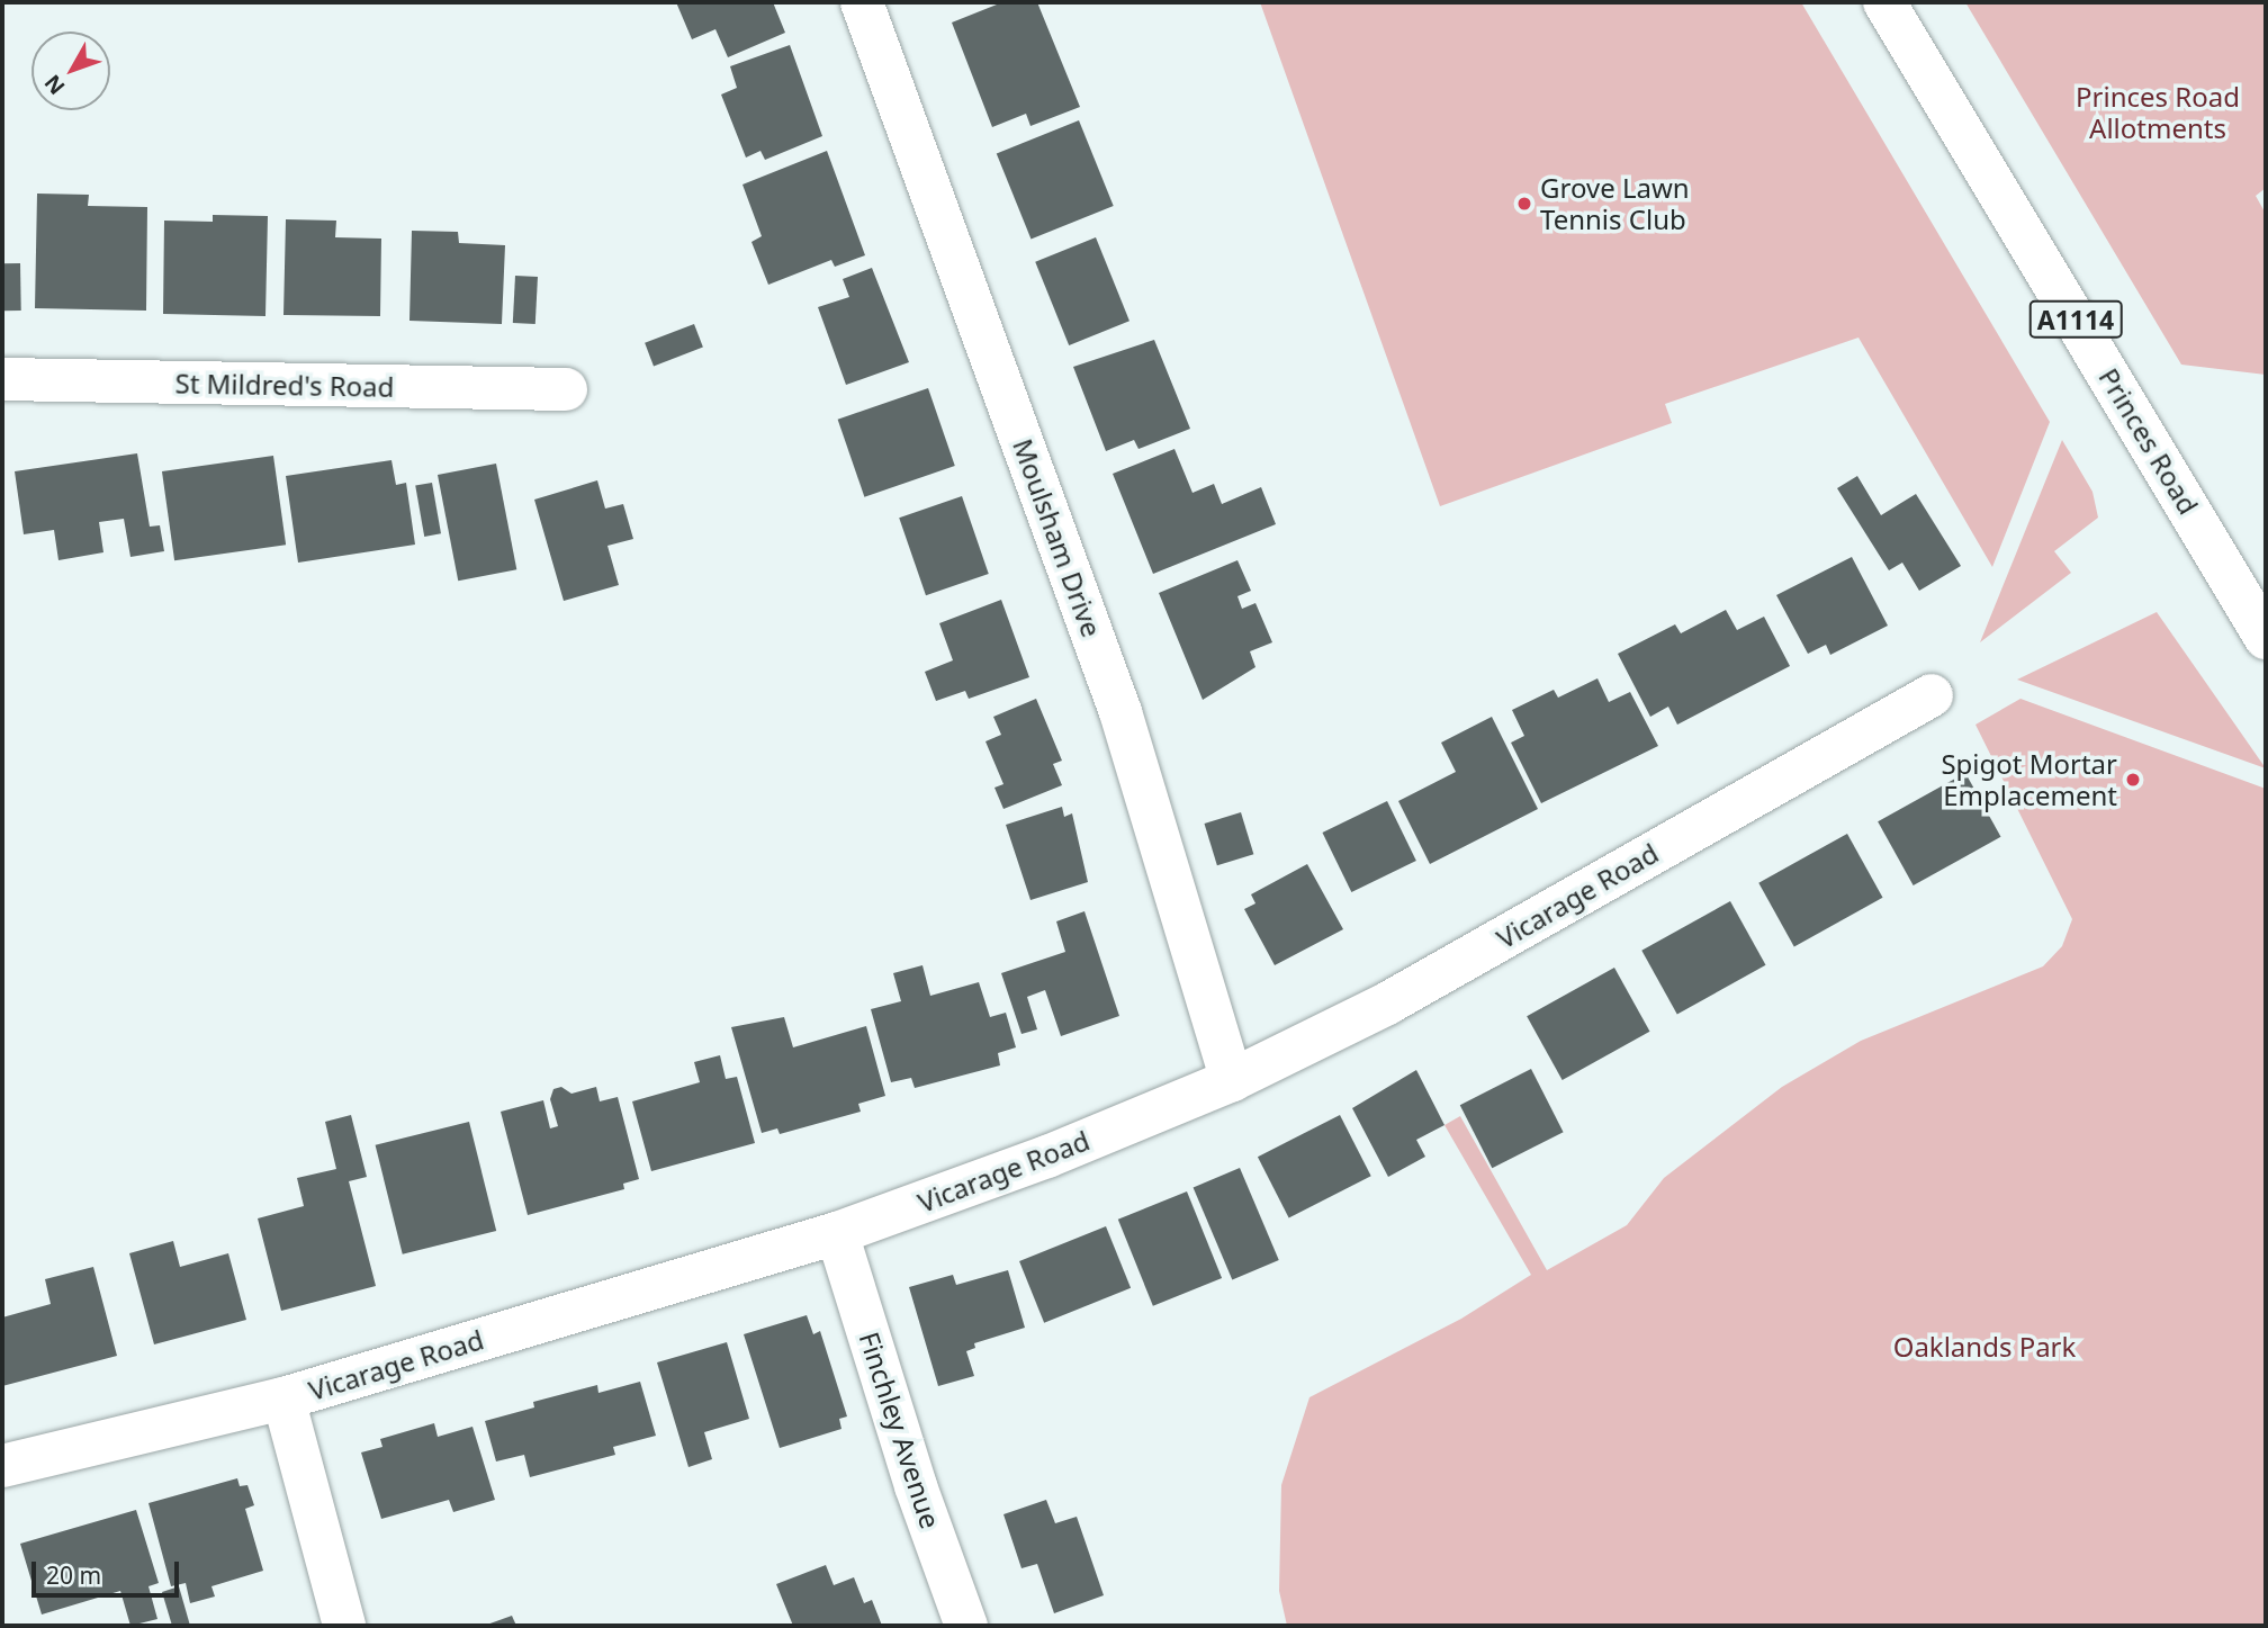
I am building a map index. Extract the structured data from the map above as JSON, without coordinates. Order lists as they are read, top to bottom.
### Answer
{
  "streets": {
    "street": [
      "A1114",
      "St Mildred's Road",
      "Princes Road",
      "Moulsham Drive",
      "Vicarage Road",
      "Finchley Avenue"
    ]
  },
  "crossings": [
    ["Moulsham Drive", "Vicarage Road"],
    ["Vicarage Road", "Finchley Avenue"]
  ],
  "parks": ["Princes Road Allotments", "Oaklands Park"],
  "places": ["Grove Lawn Tennis Club", "Spigot Mortar Emplacement"],
  "scale_bar": "20 m",
  "north": "bottom left"
}
